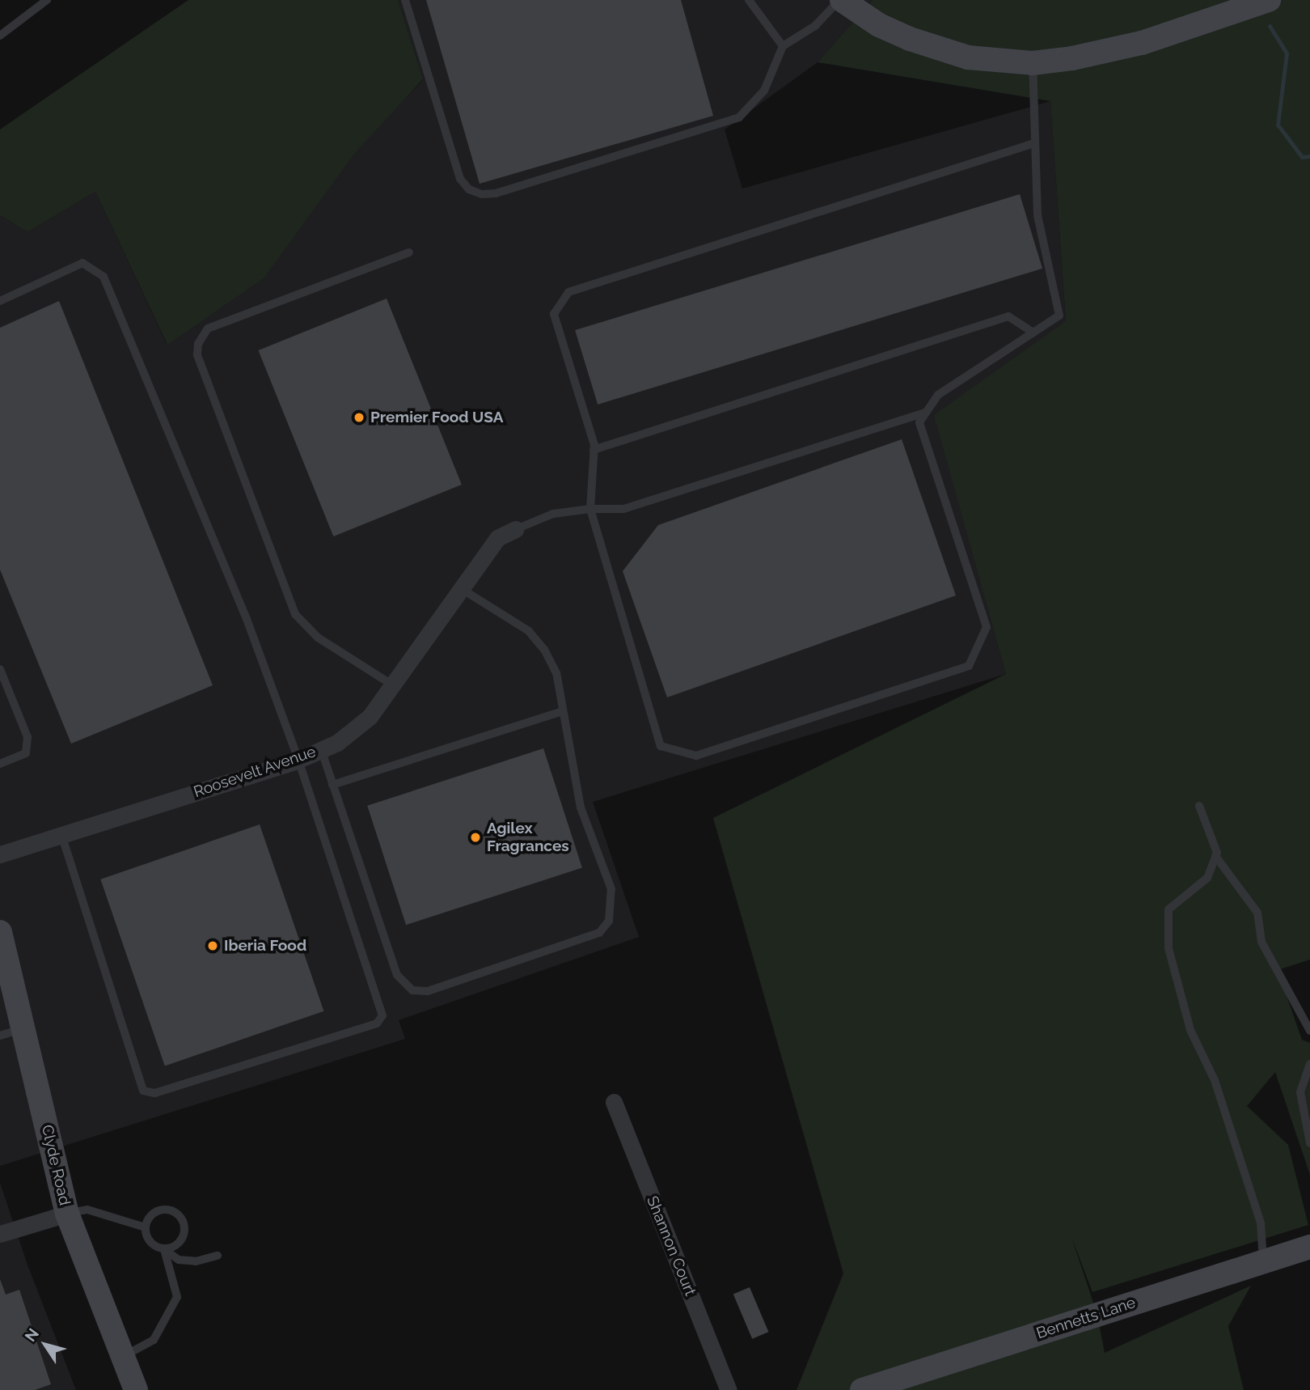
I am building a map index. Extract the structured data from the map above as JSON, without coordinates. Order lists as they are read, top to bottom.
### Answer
{
  "streets": {
    "street": [
      "Roosevelt Avenue",
      "Clyde Road",
      "Shannon Court",
      "Bennetts Lane"
    ]
  },
  "places": ["Premier Food USA", "Agilex Fragrances", "Iberia Food"],
  "north": "top left"
}
